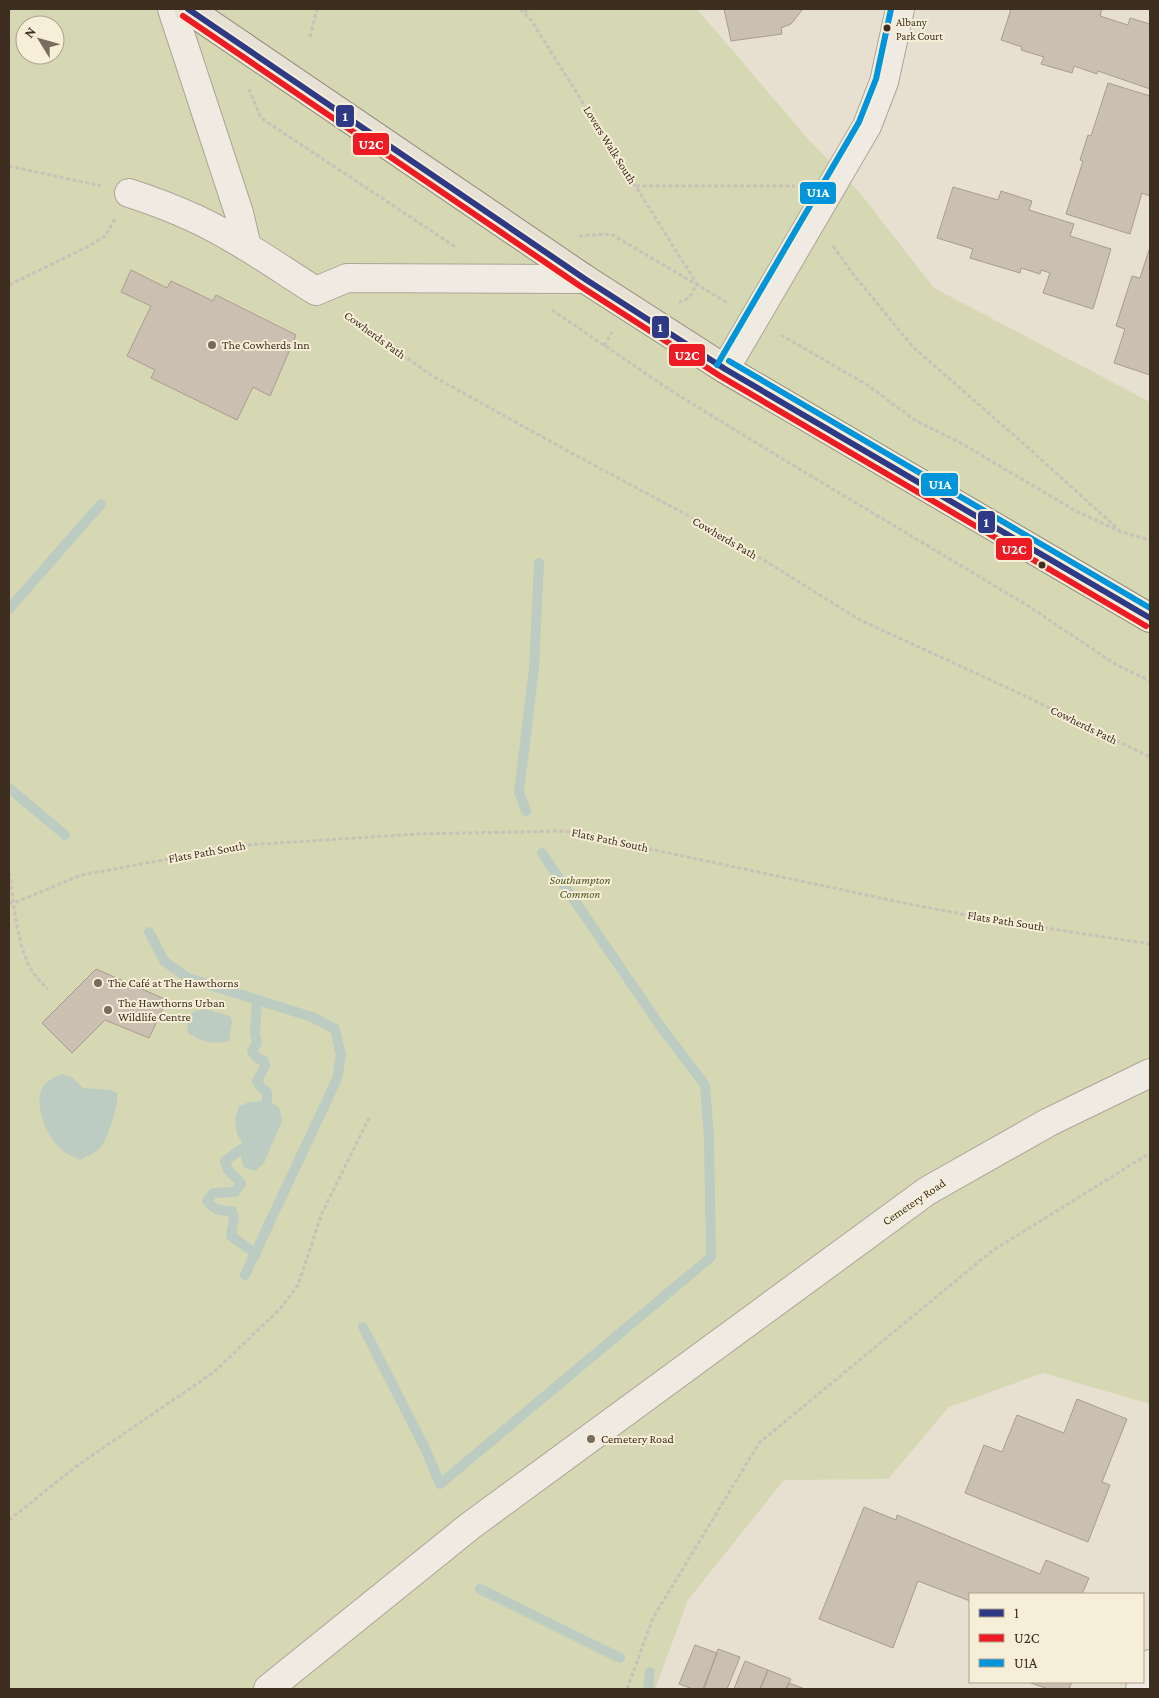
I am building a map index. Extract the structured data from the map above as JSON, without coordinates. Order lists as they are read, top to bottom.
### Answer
{
  "streets": {
    "street": ["Cemetery Road"],
    "path": ["Lovers Walk South", "Cowherds Path", "Flats Path South"]
  },
  "parks": ["Southampton Common"],
  "places": [
    "Albany Park Court",
    "The Cowherds Inn",
    "The Café at The Hawthorns",
    "The Hawthorns Urban Wildlife Centre",
    "Cemetery Road"
  ],
  "lines": ["transit line 1", "transit line U1A", "transit line U2C"],
  "legend": ["1", "U2C", "U1A"],
  "north": "top left"
}
